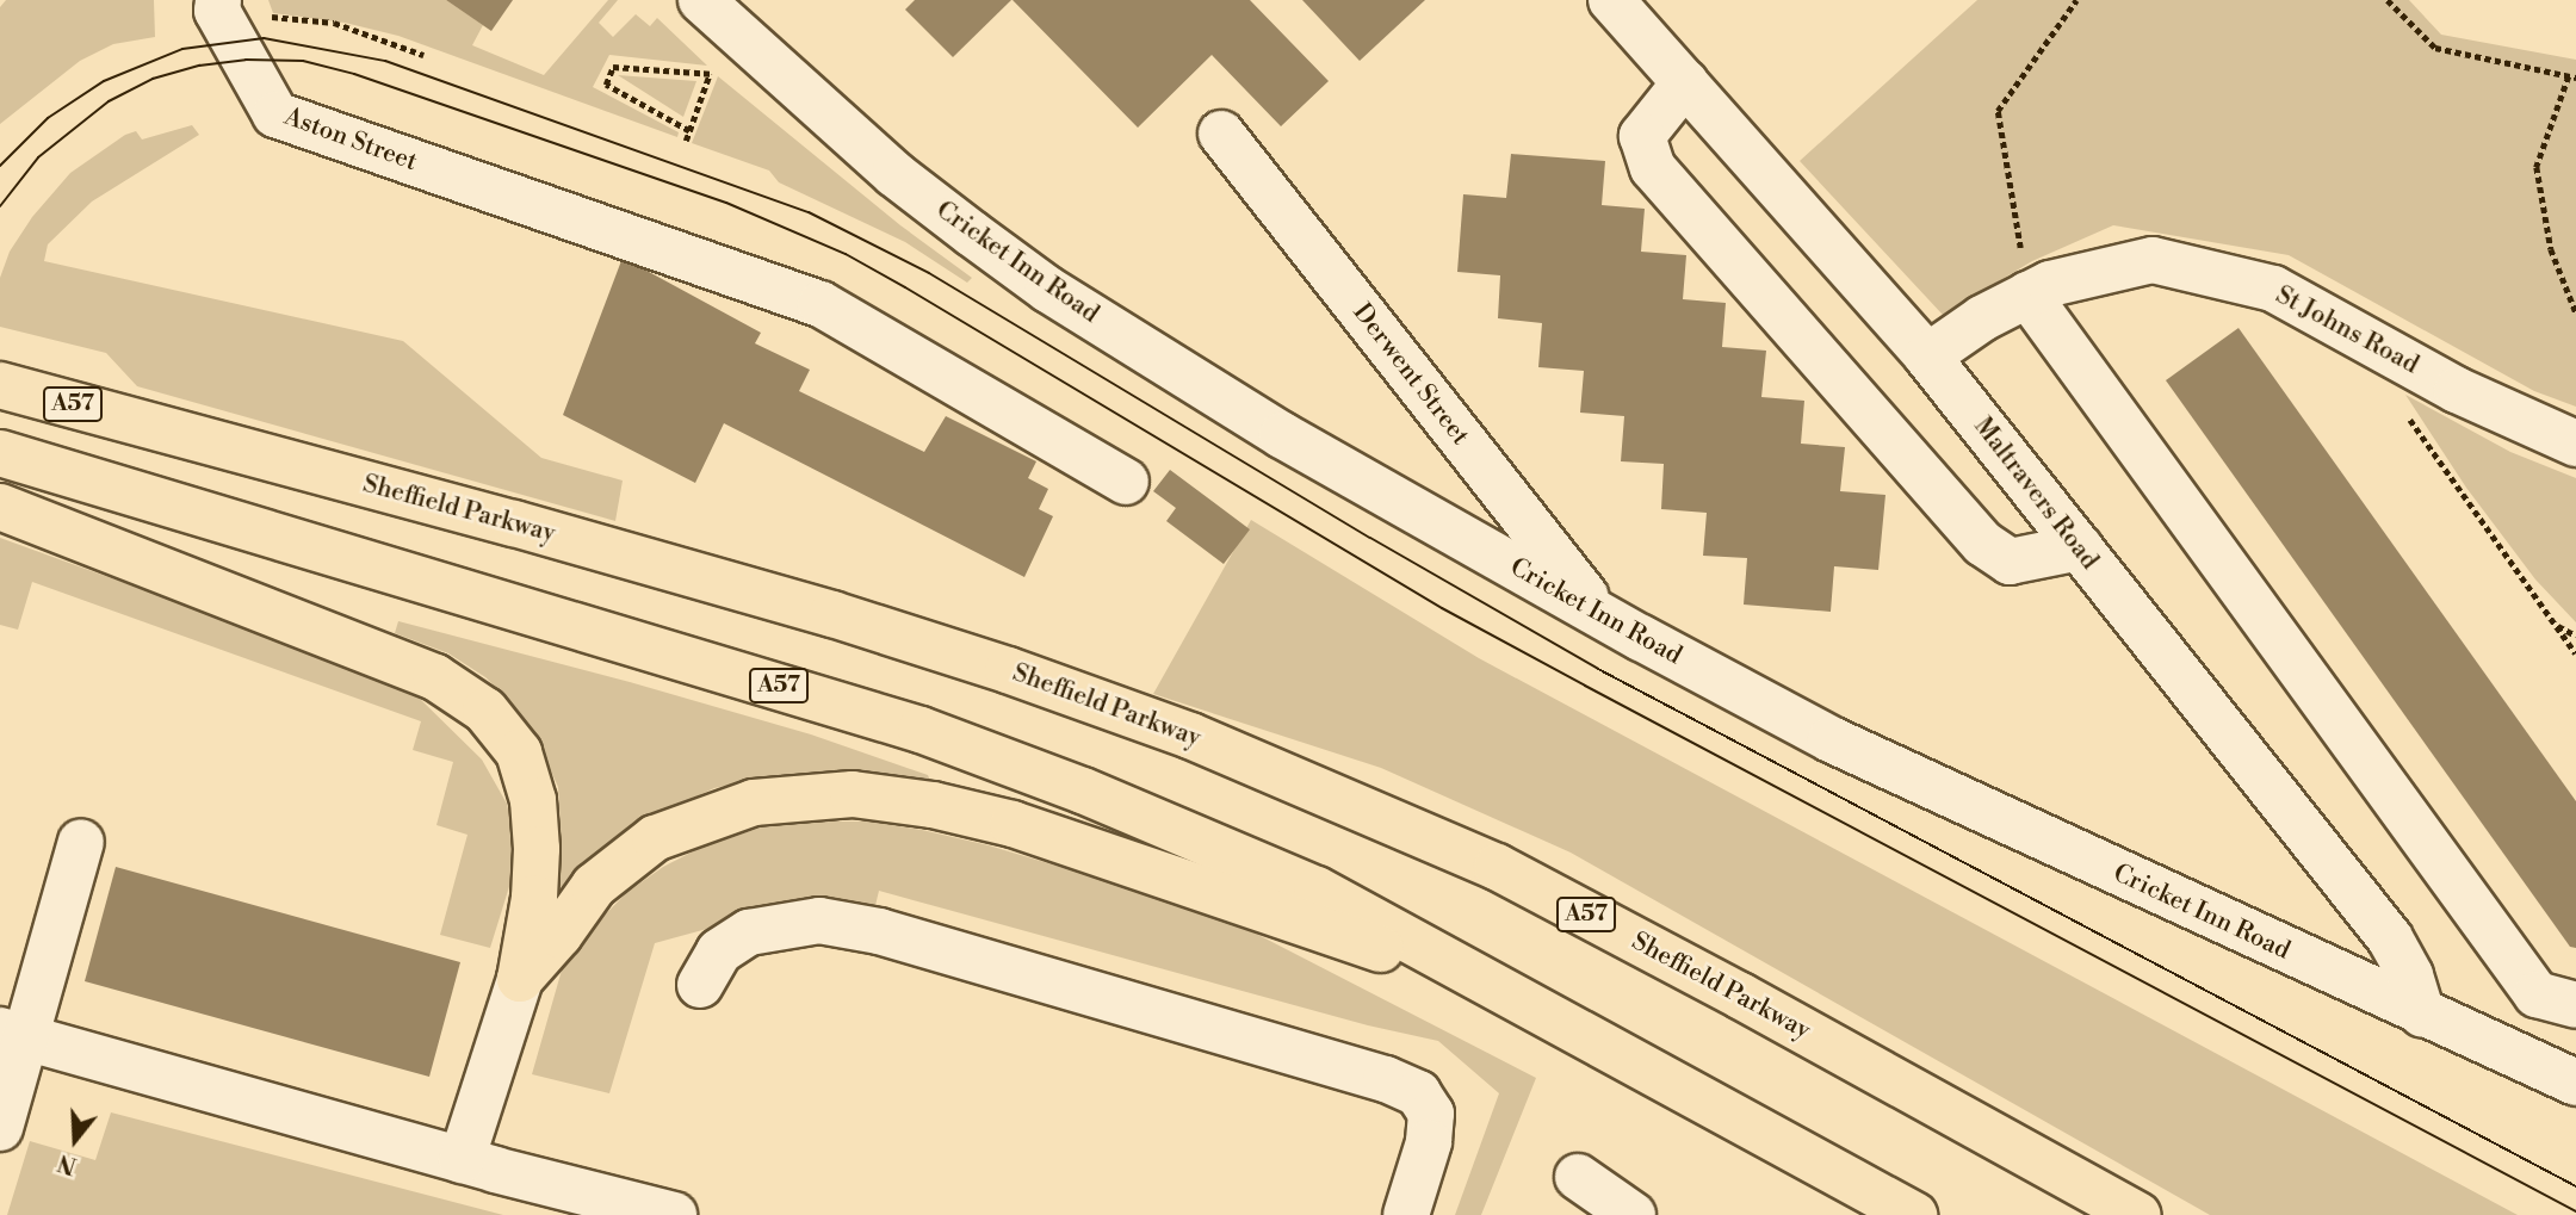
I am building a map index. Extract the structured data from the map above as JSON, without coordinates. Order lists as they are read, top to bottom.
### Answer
{
  "streets": {
    "highway": ["A57", "Sheffield Parkway"],
    "street": [
      "Aston Street",
      "Cricket Inn Road",
      "St Johns Road",
      "Derwent Street",
      "Maltravers Road"
    ]
  },
  "crossings": [
    ["Cricket Inn Road", "Derwent Street"],
    ["Cricket Inn Road", "Maltravers Road"],
    ["St Johns Road", "Maltravers Road"]
  ],
  "north": "bottom"
}
